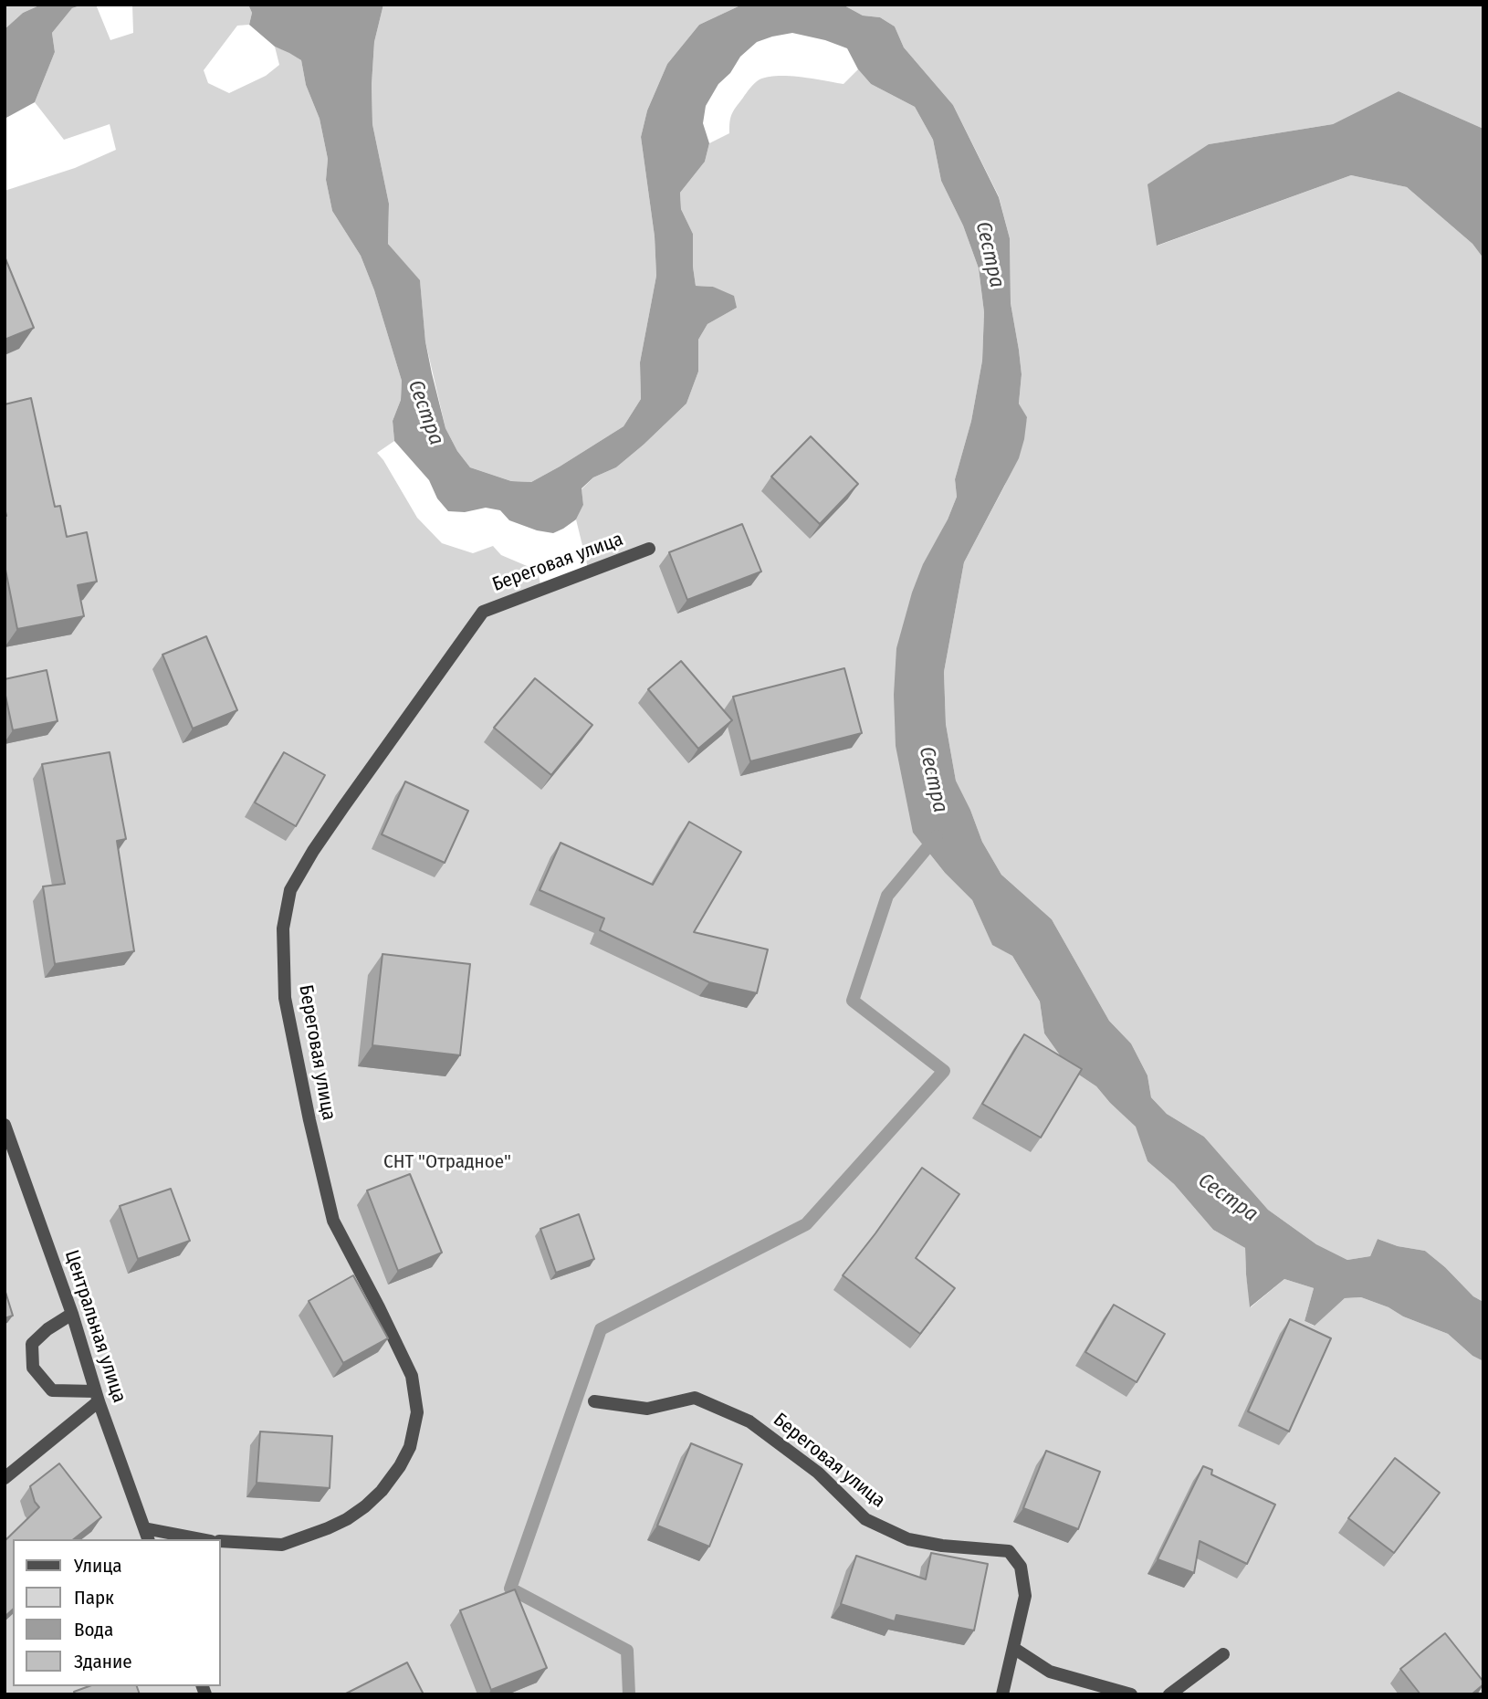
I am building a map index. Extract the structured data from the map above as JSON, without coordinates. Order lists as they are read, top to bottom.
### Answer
{
  "streets": {
    "street": ["Береговая улица", "Центральная улица"]
  },
  "water": ["Сестра"],
  "parks": ["СНТ \"Отрадное\""],
  "legend": [
    "Улица",
    "Парк",
    "Вода",
    "Здание"
  ]
}
